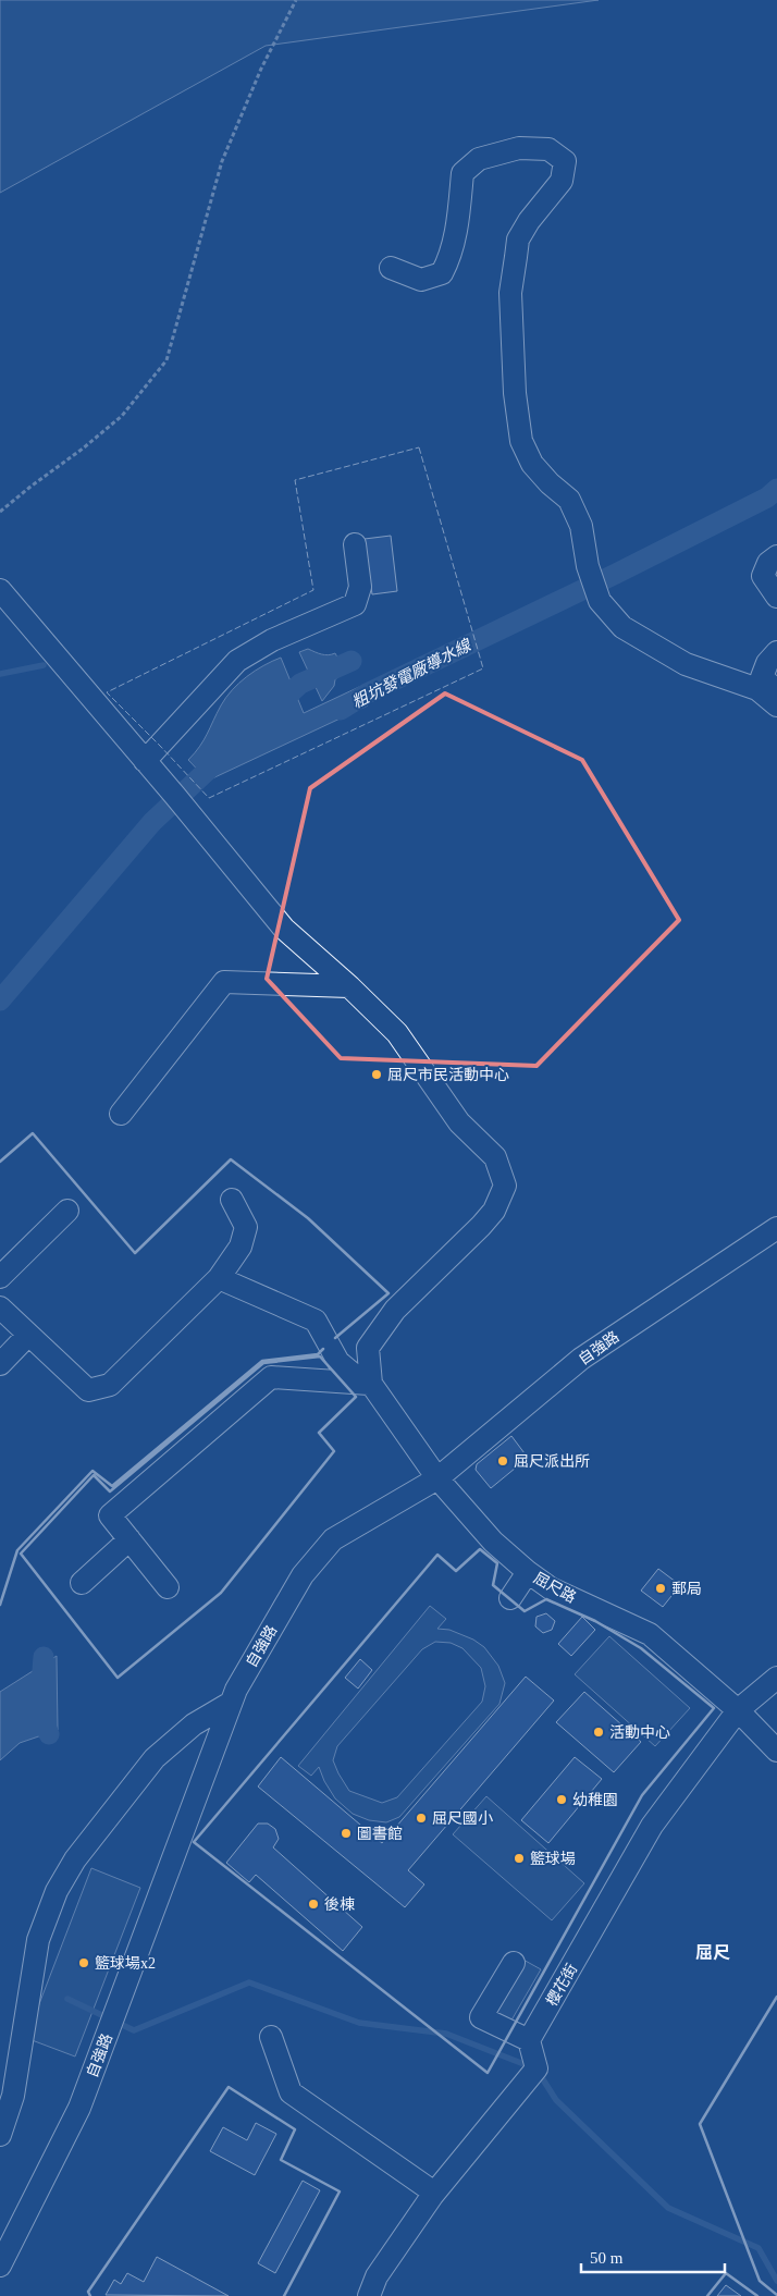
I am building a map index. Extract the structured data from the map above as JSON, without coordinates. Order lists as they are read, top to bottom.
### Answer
{
  "streets": {
    "street": ["自強路", "屈尺路", "櫻花街"]
  },
  "crossings": [
    ["自強路", "屈尺路"],
    ["屈尺路", "櫻花街"]
  ],
  "districts": ["屈尺"],
  "water": ["粗坑發電廠導水線"],
  "places": [
    "屈尺市民活動中心",
    "屈尺派出所",
    "郵局",
    "活動中心",
    "幼稚園",
    "屈尺國小",
    "圖書館",
    "籃球場",
    "後棟",
    "籃球場x2"
  ],
  "scale_bar": "50 m"
}
